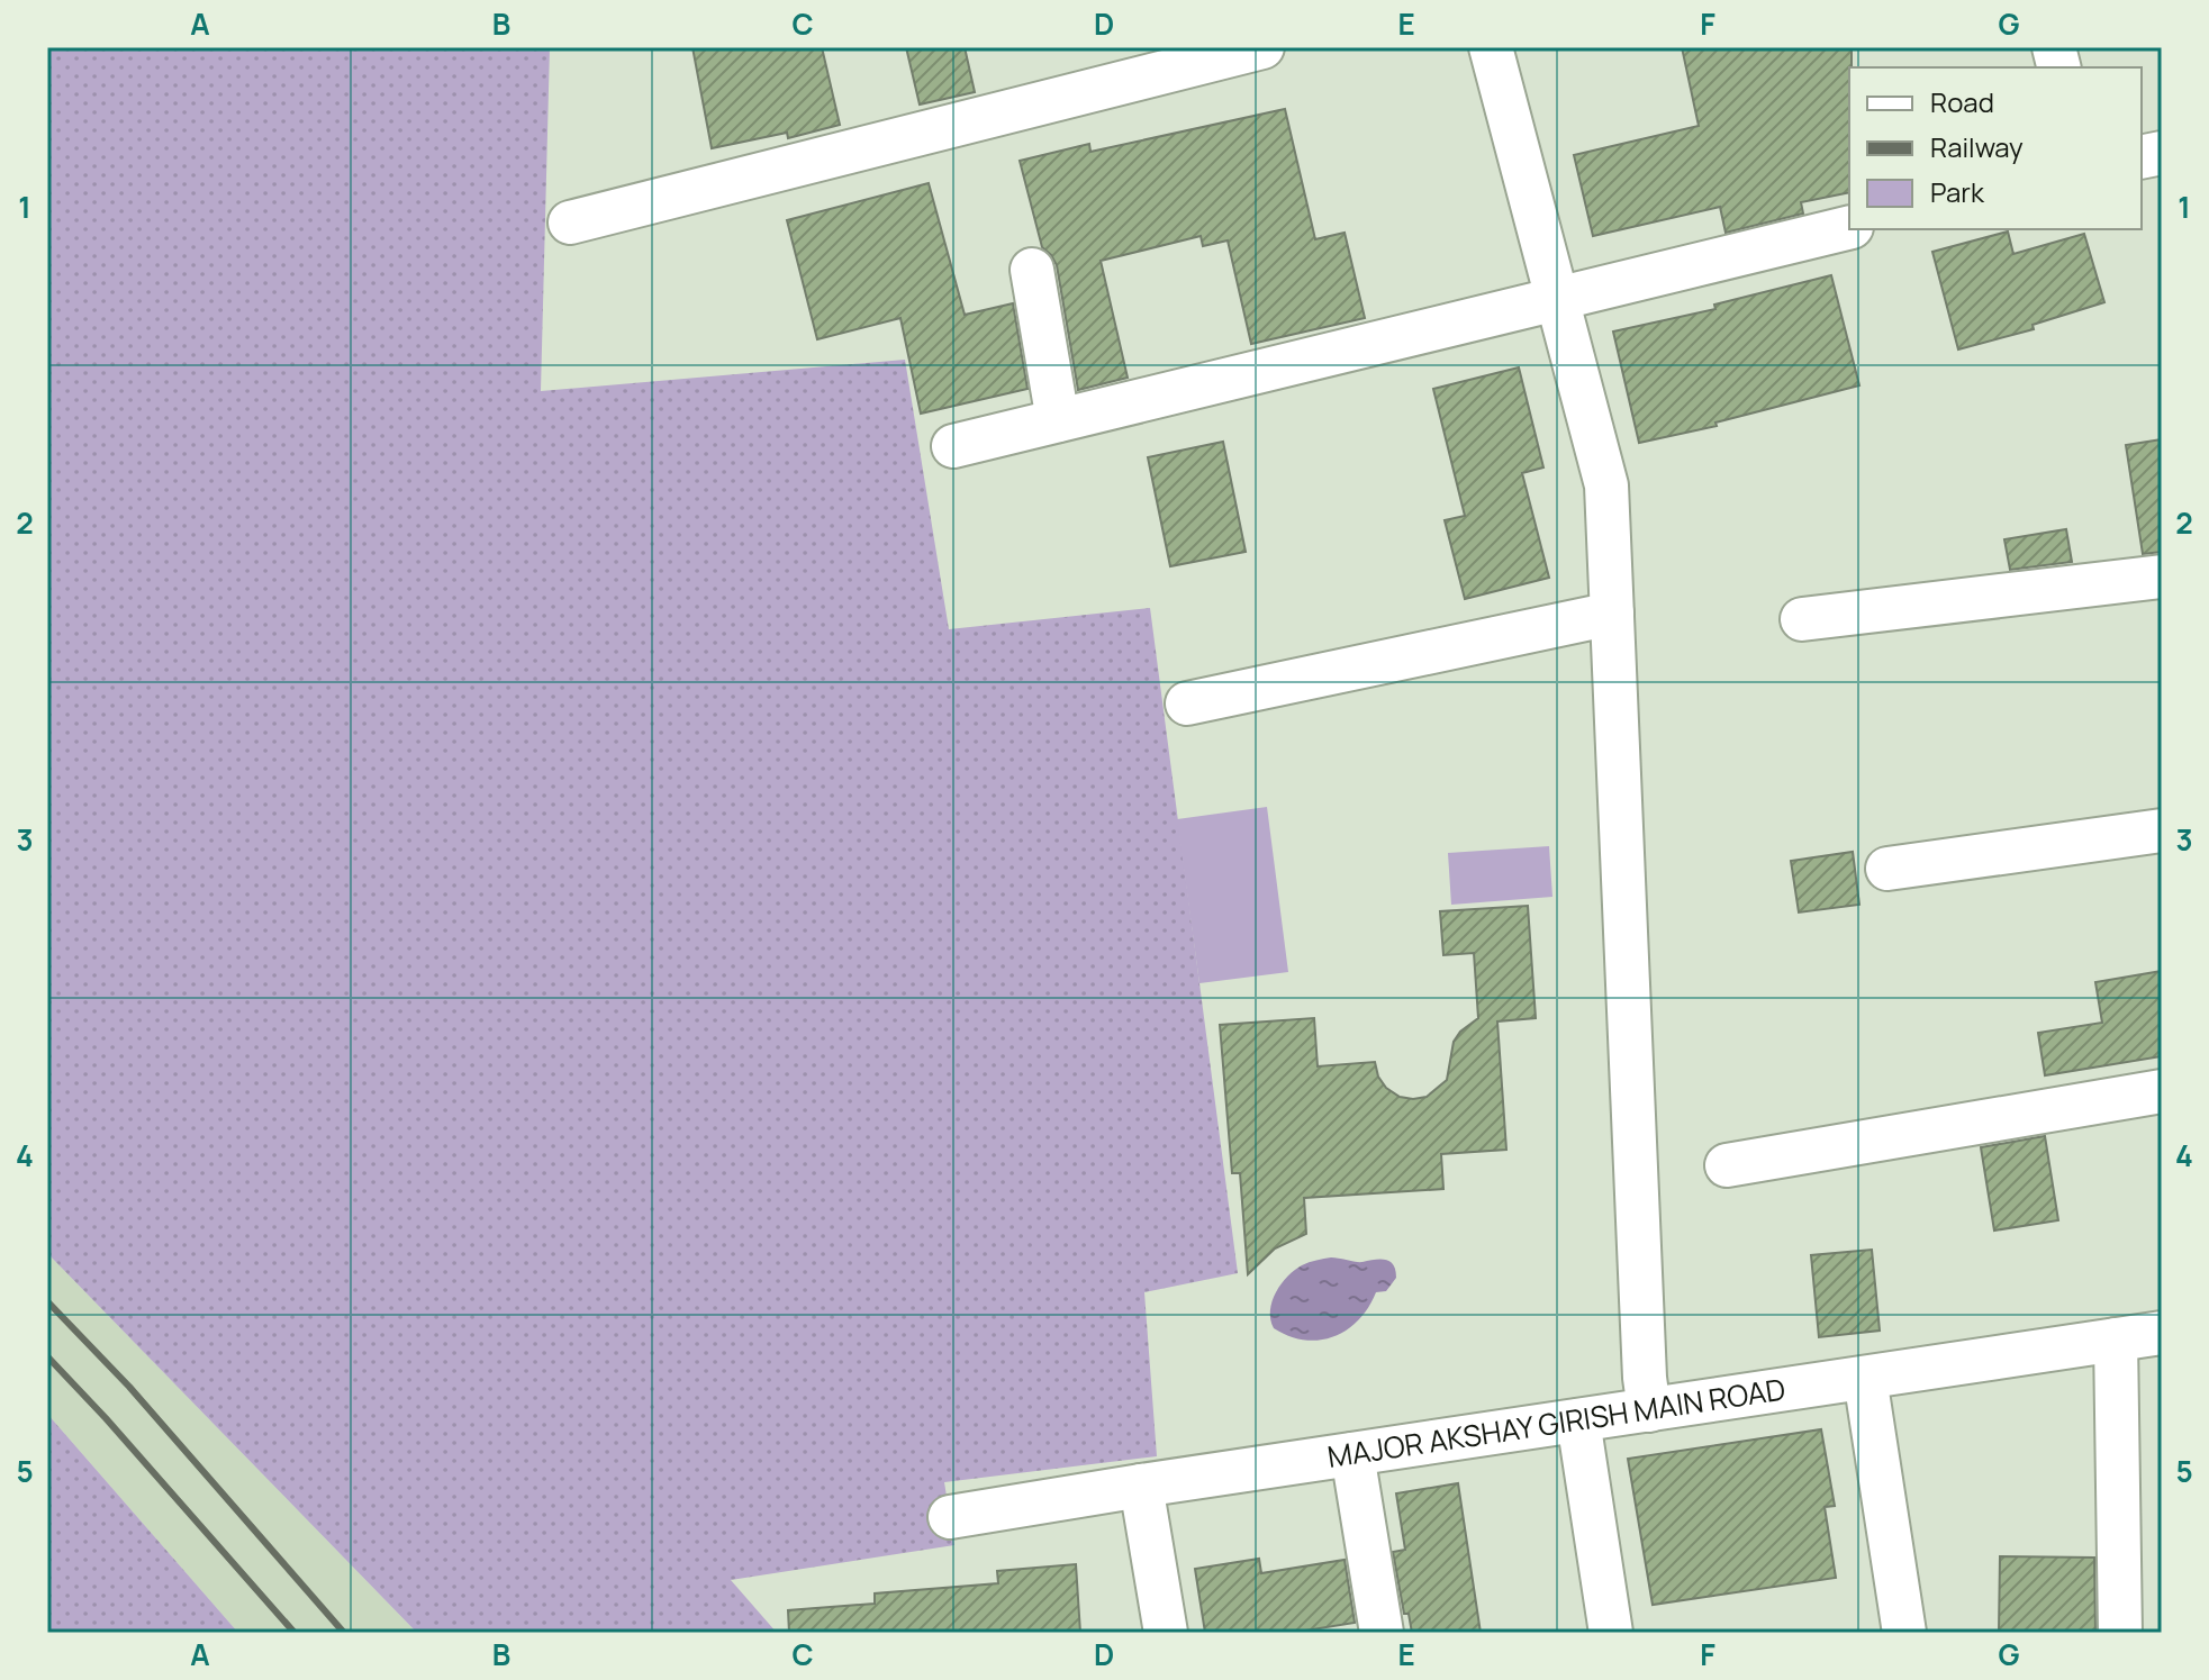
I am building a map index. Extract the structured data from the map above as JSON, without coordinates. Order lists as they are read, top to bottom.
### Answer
{
  "streets": {
    "street": ["MAJOR AKSHAY GIRISH MAIN ROAD"]
  },
  "legend": ["Road", "Railway", "Park"],
  "grid": {
    "columns": [
      "A",
      "B",
      "C",
      "D",
      "E",
      "F",
      "G"
    ],
    "rows": [
      "1",
      "2",
      "3",
      "4",
      "5"
    ]
  }
}
